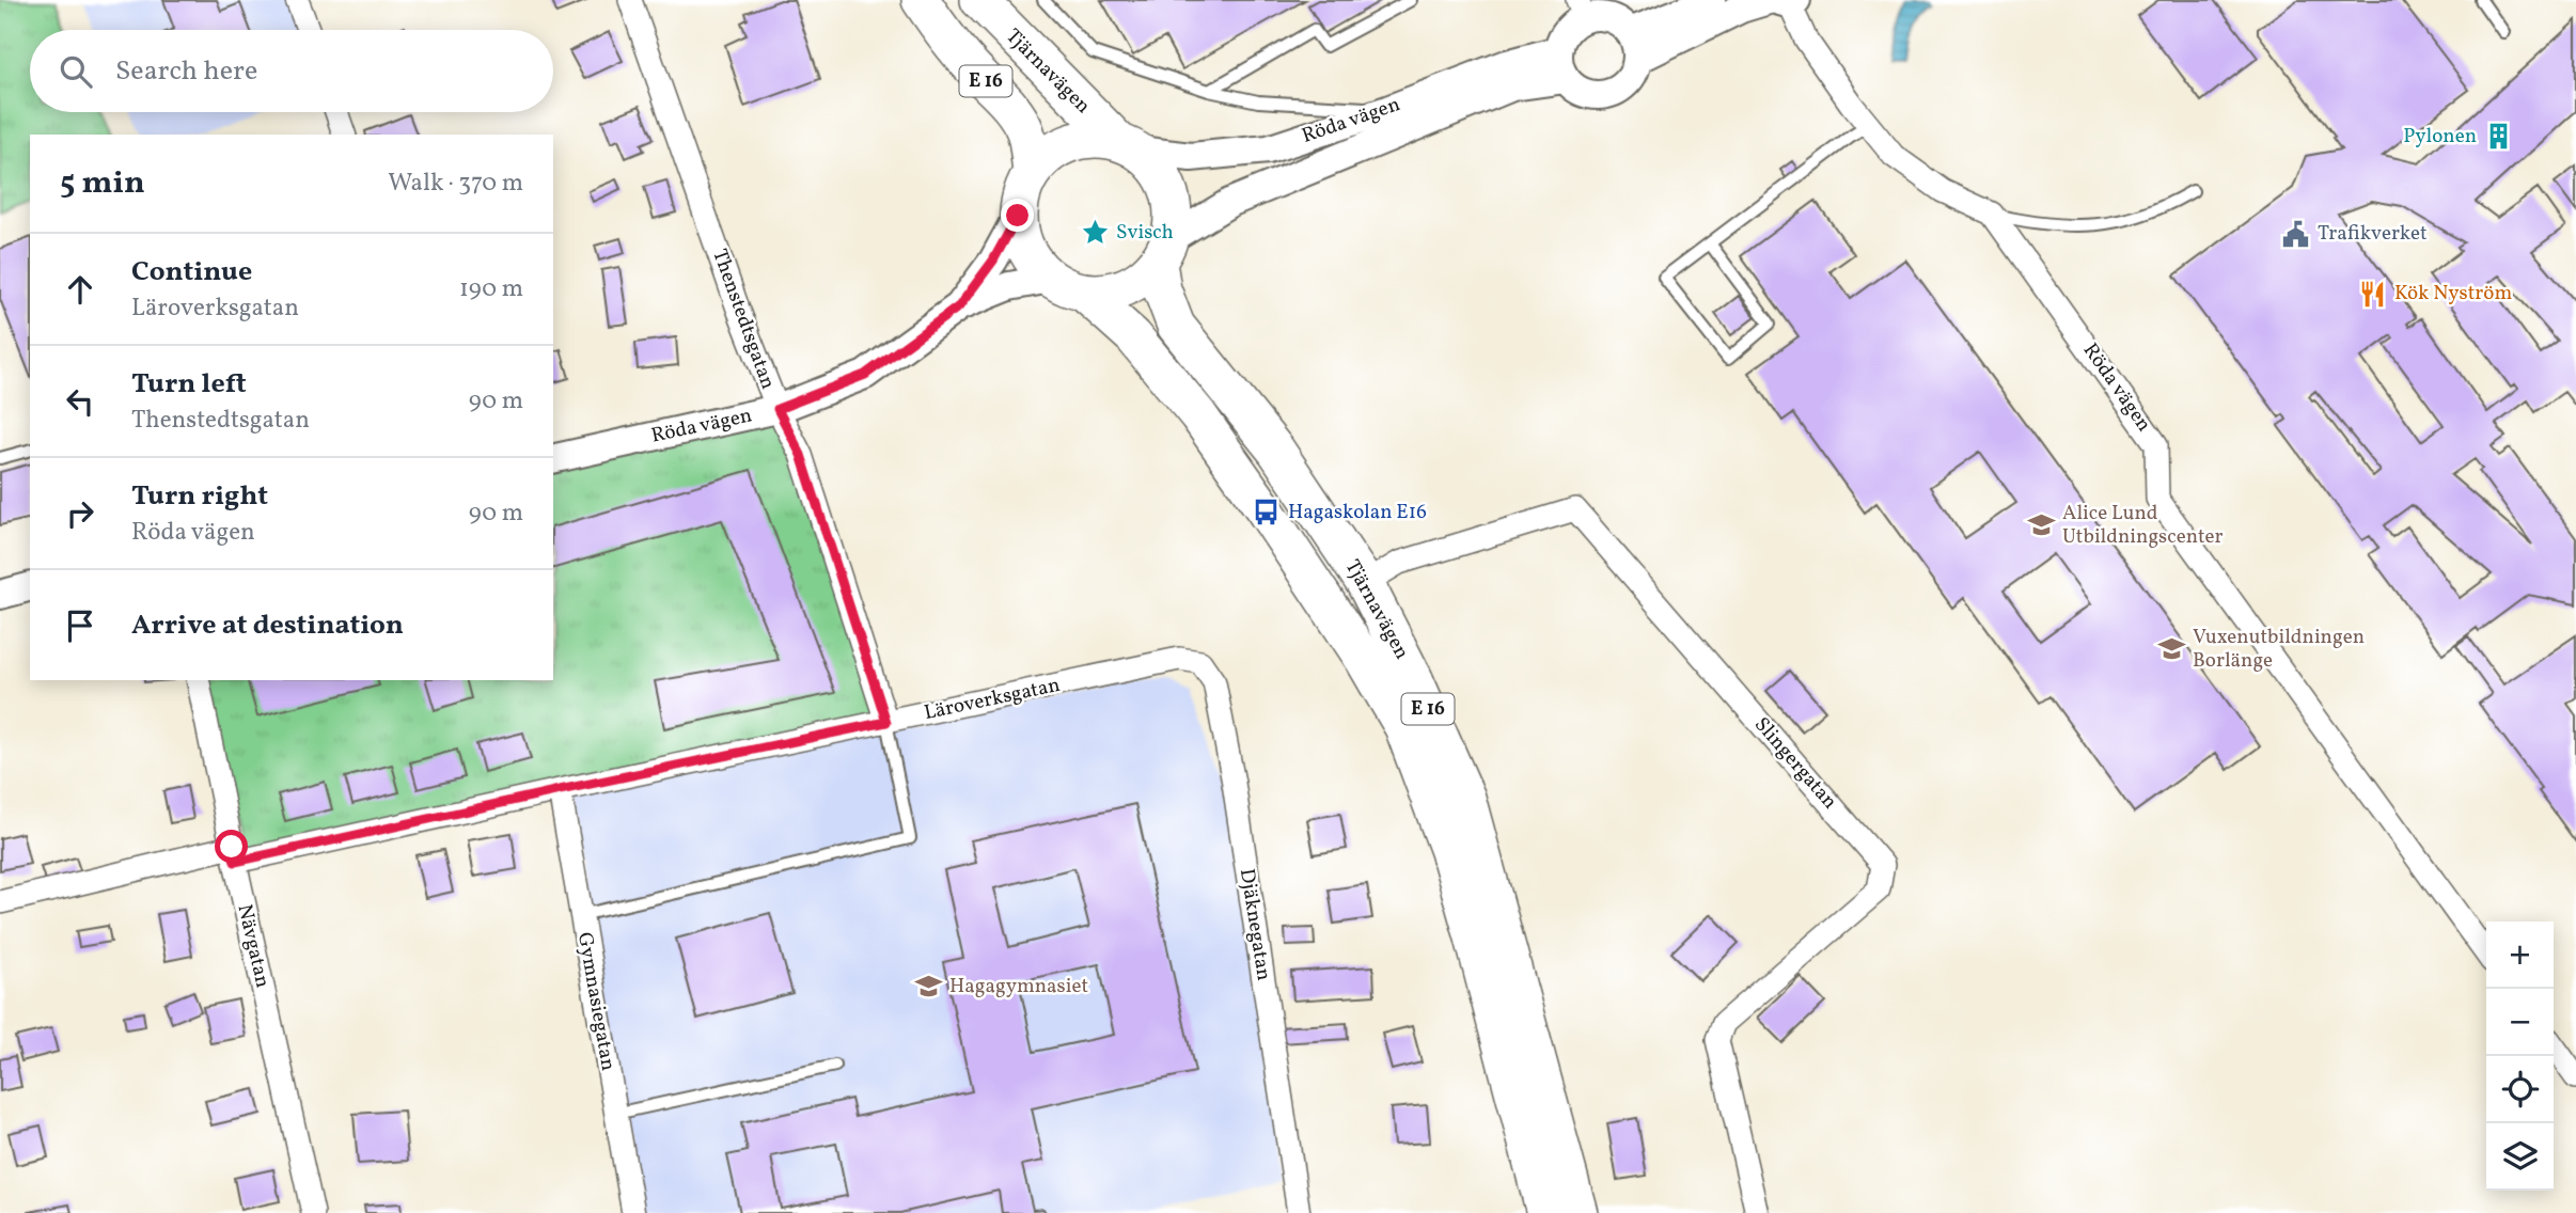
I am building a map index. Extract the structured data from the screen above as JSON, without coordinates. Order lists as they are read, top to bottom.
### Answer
{
  "streets": {
    "highway": ["Tjärnavägen", "E 16"],
    "street": [
      "Röda vägen",
      "Thenstedtsgatan",
      "Läroverksgatan",
      "Slingergatan",
      "Djäknegatan",
      "Nävgatan",
      "Gymnasiegatan"
    ]
  },
  "crossings": [
    ["Tjärnavägen", "E 16"],
    ["Tjärnavägen", "Röda vägen"],
    ["Tjärnavägen", "Slingergatan"],
    ["E 16", "Röda vägen"],
    ["Röda vägen", "Thenstedtsgatan"],
    ["Thenstedtsgatan", "Läroverksgatan"],
    ["Läroverksgatan", "Djäknegatan"],
    ["Läroverksgatan", "Nävgatan"],
    ["Läroverksgatan", "Gymnasiegatan"]
  ],
  "places": {
    "building": ["Pylonen"],
    "place": ["Svisch"],
    "public building": ["Trafikverket"],
    "restaurant": ["Kök Nyström"],
    "bus stop": ["Hagaskolan E16"],
    "school or university": ["Alice Lund Utbildningscenter", "Vuxenutbildningen Borlänge", "Hagagymnasiet"]
  },
  "page": {
    "search": "Search here",
    "heading": ["5 min", "Walk · 370 m"],
    "list": [
      ["Continue", "Läroverksgatan", "190 m"],
      ["Turn left", "Thenstedtsgatan", "90 m"],
      ["Turn right", "Röda vägen", "90 m"],
      "Arrive at destination"
    ],
    "map_buttons": ["+", "−"]
  }
}
